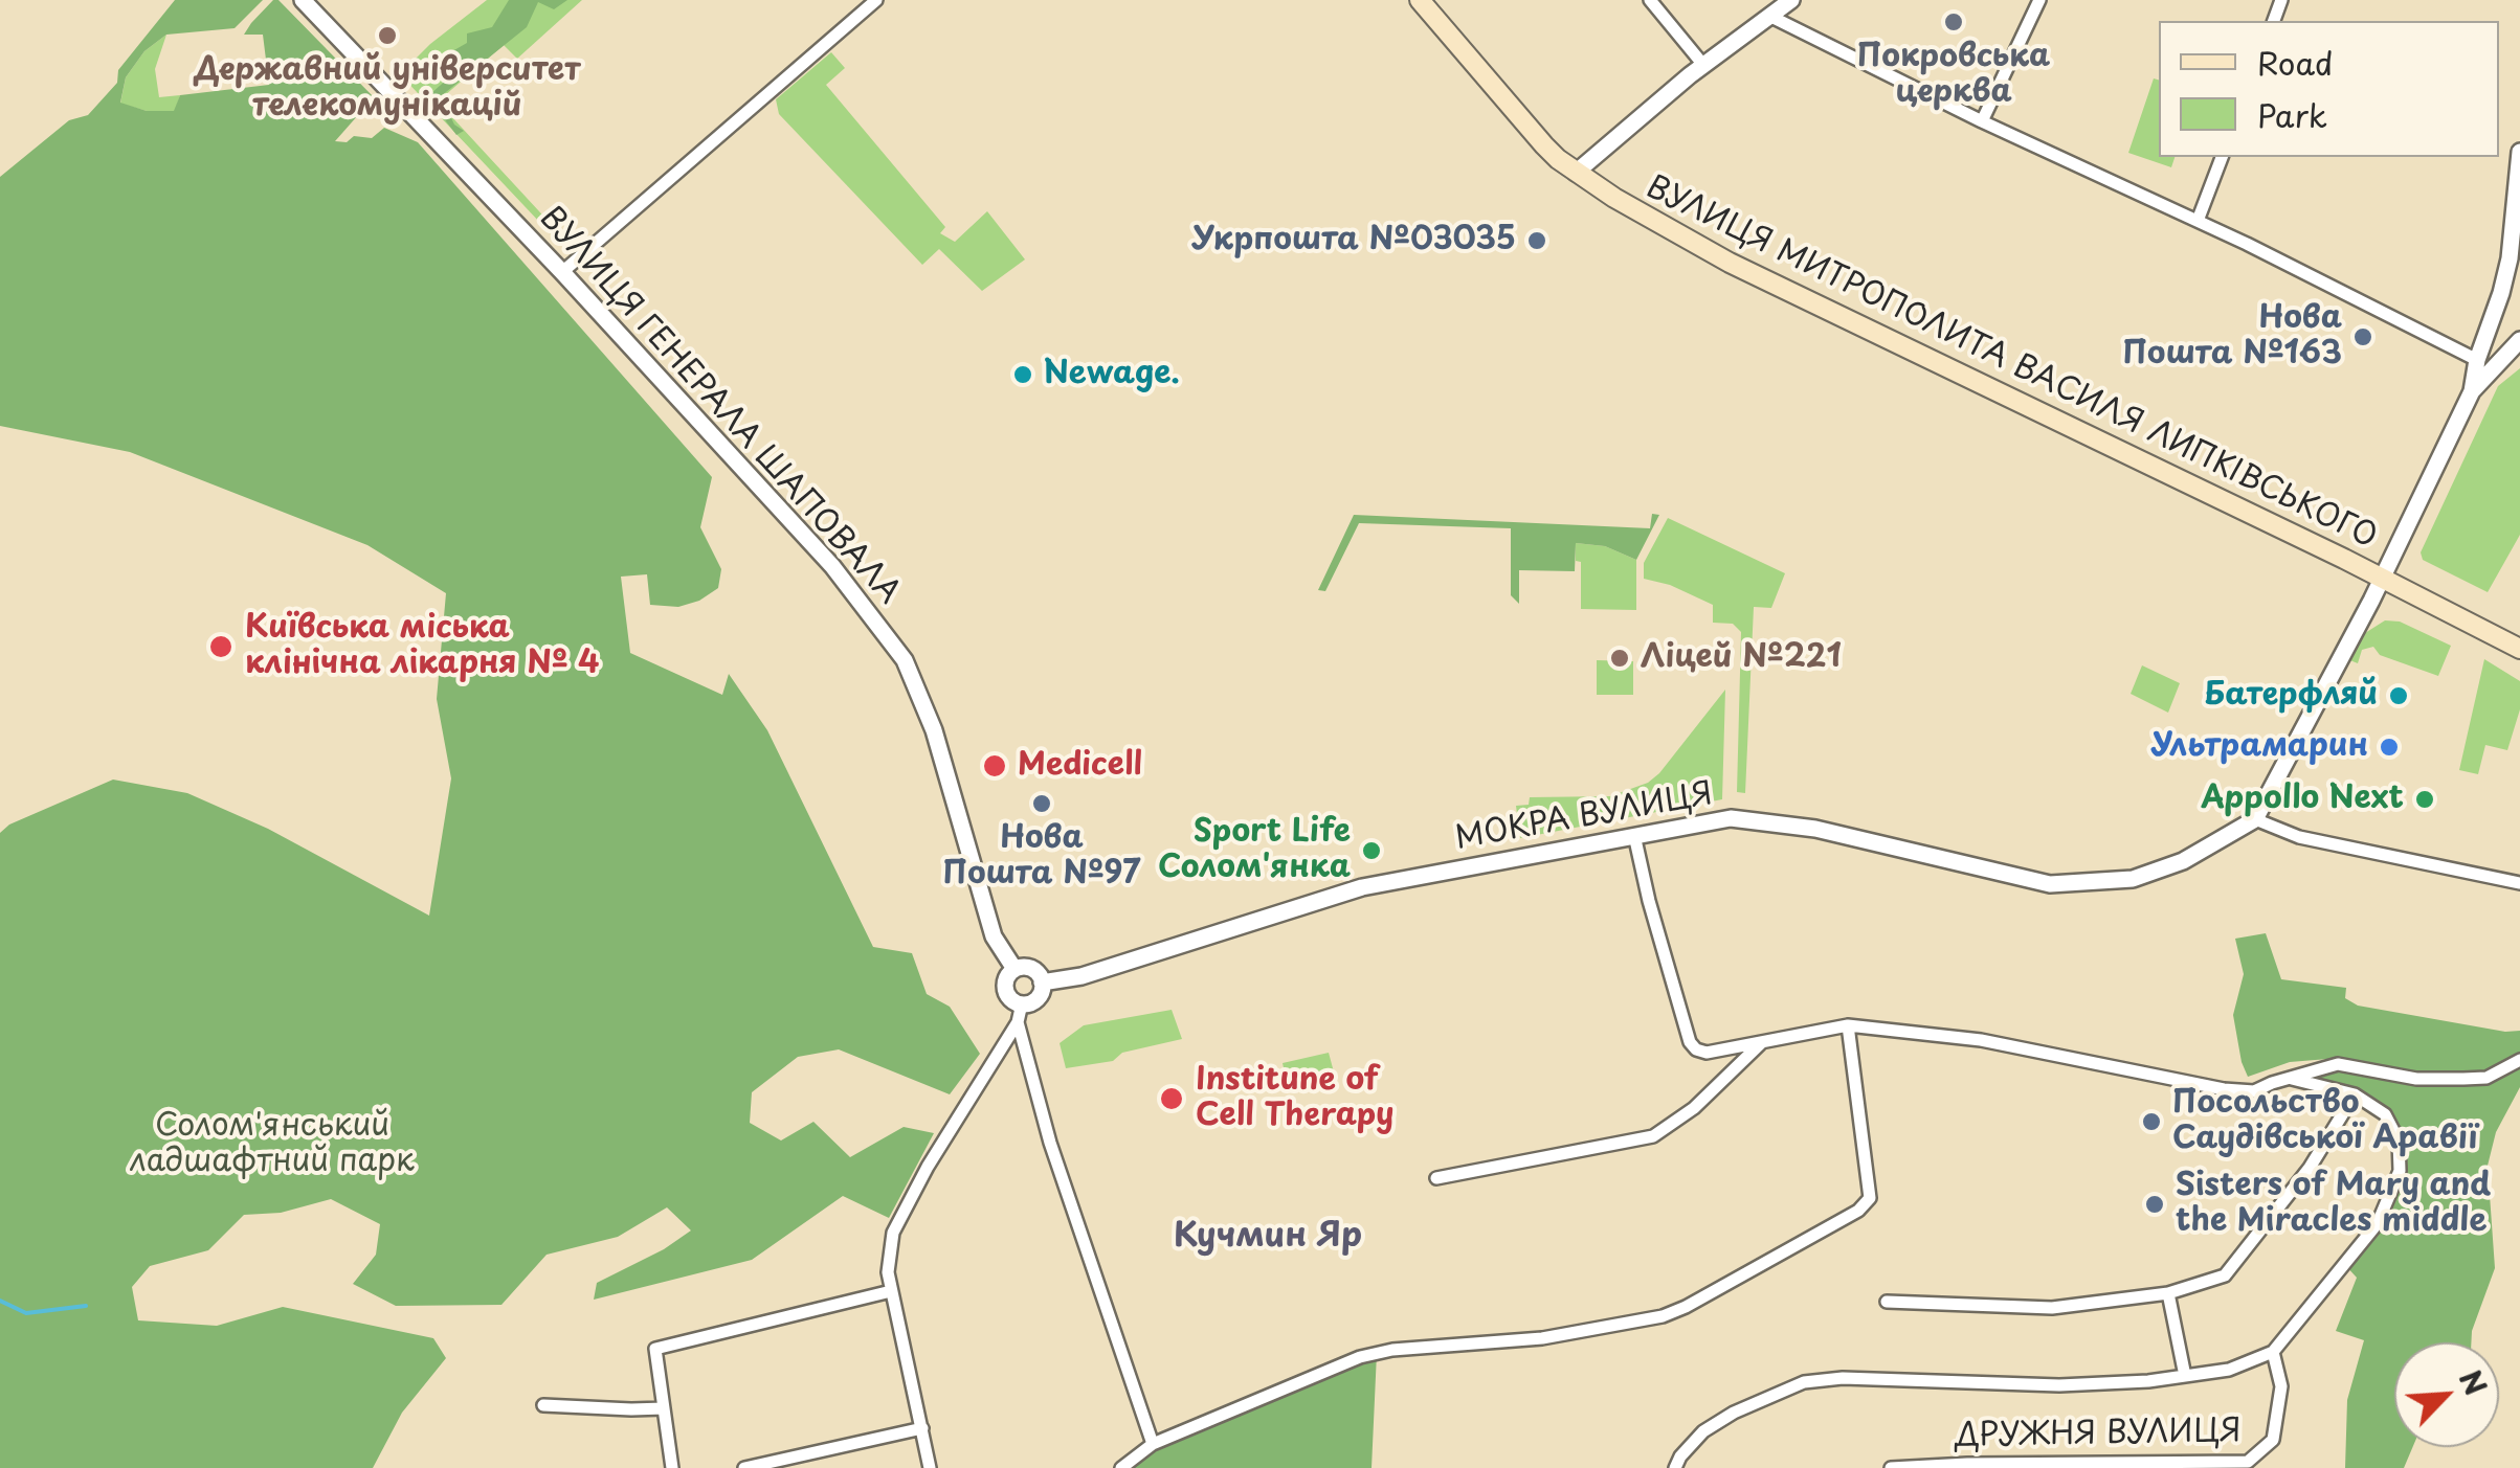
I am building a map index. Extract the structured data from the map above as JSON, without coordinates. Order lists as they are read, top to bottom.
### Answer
{
  "streets": {
    "main road": ["ВУЛИЦЯ МИТРОПОЛИТА ВАСИЛЯ ЛИПКІВСЬКОГО"],
    "street": ["ВУЛИЦЯ ГЕНЕРАЛА ШАПОВАЛА", "МОКРА ВУЛИЦЯ", "ДРУЖНЯ ВУЛИЦЯ"]
  },
  "crossings": [
    ["ВУЛИЦЯ ГЕНЕРАЛА ШАПОВАЛА", "МОКРА ВУЛИЦЯ"]
  ],
  "districts": ["Кучмин Яр"],
  "parks": ["Солом'янський ладшафтний парк"],
  "places": [
    "Покровська церква",
    "Державний університет телекомунікацій",
    "Укрпошта №03035",
    "Нова Пошта №163",
    "Newage.",
    "Київська міська клінічна лікарня № 4",
    "Ліцей №221",
    "Батерфляй",
    "Ультрамарин",
    "Medicell",
    "Appollo Next",
    "Нова Пошта №97",
    "Sport Life Солом'янка",
    "Institune of Cell Therapy",
    "Посольство Саудівської Аравії",
    "Sisters of Mary and the Miracles middle"
  ],
  "legend": ["Road", "Park"],
  "north": "top right"
}
